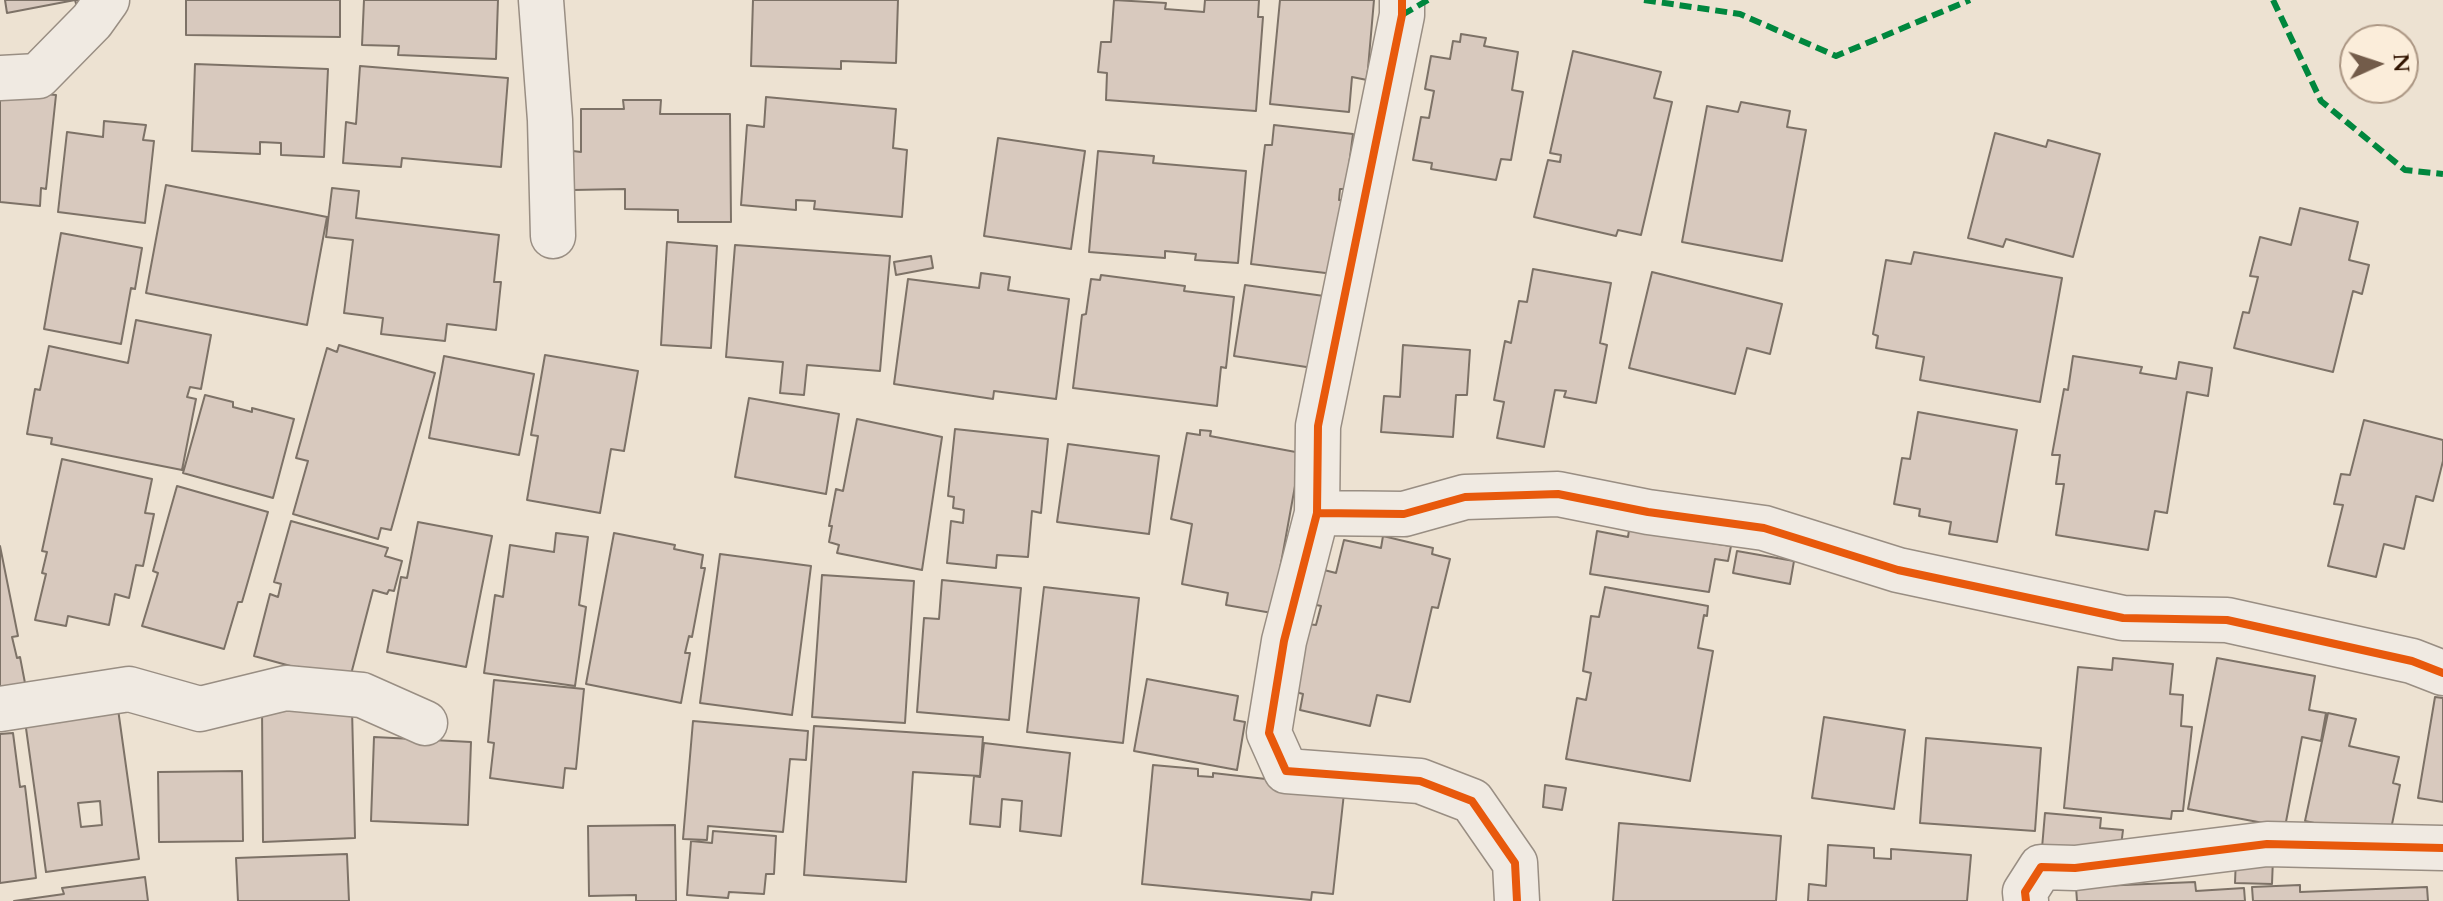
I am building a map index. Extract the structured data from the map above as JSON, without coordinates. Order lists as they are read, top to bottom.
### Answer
{
  "north": "right"
}
